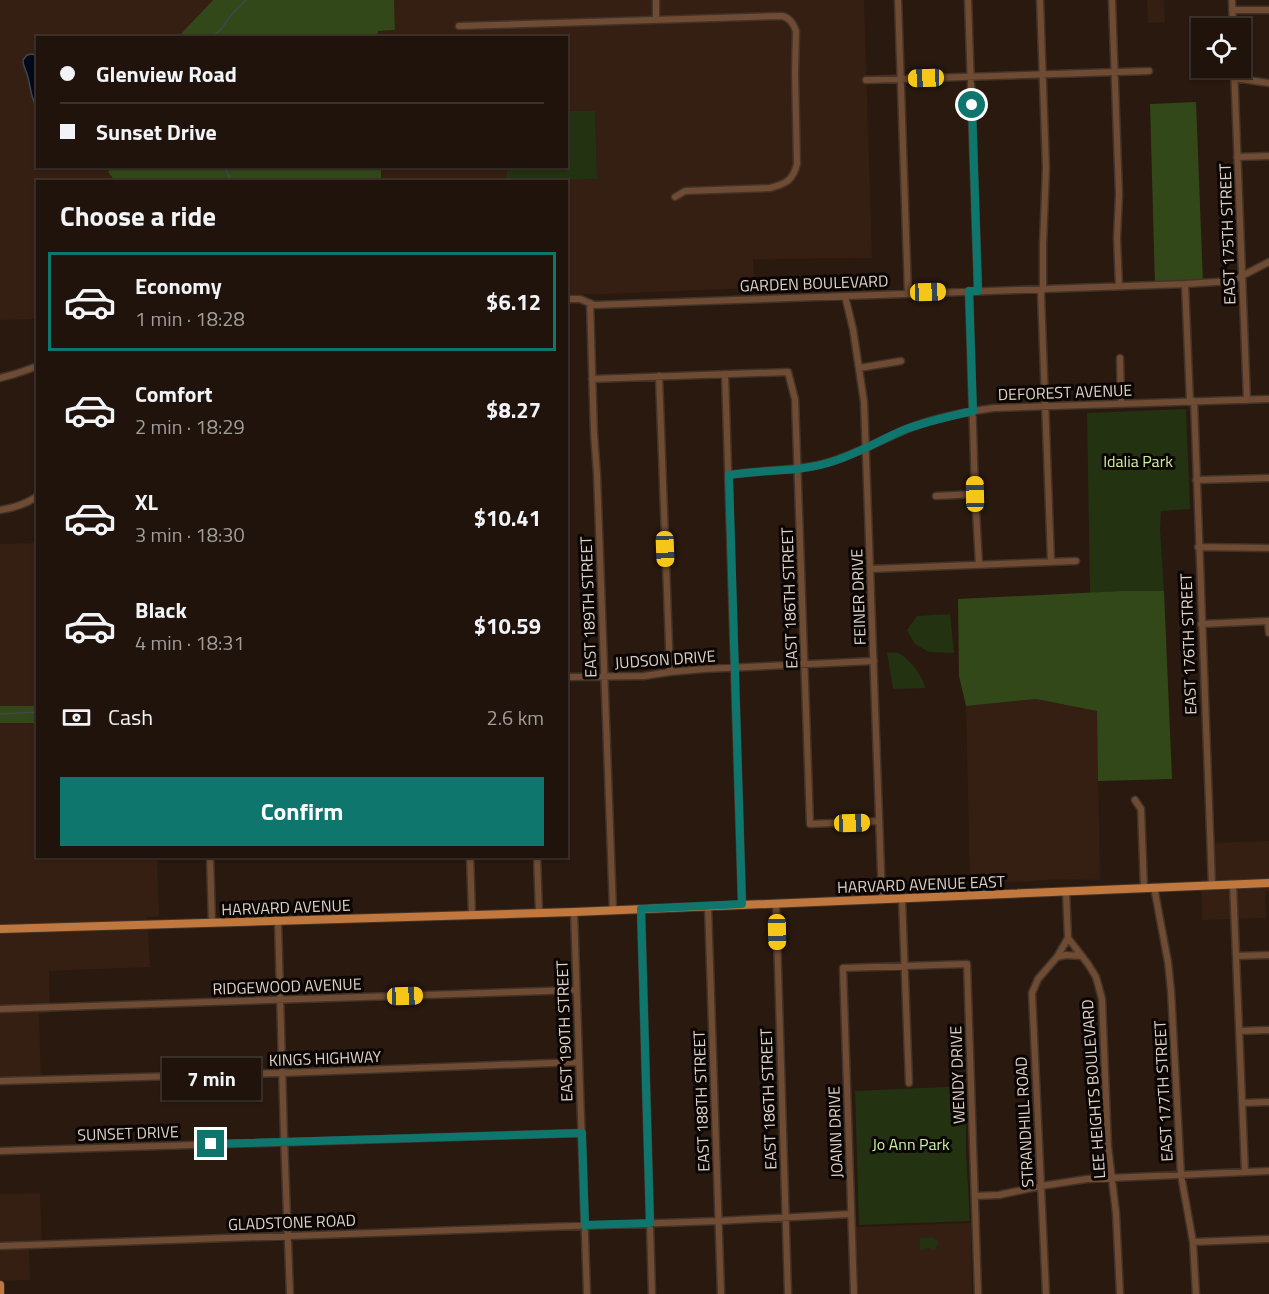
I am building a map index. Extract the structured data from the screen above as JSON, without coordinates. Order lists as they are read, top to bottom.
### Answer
{
  "streets": {
    "main road": ["HARVARD AVENUE EAST", "HARVARD AVENUE"],
    "street": [
      "EAST 175TH STREET",
      "GARDEN BOULEVARD",
      "DEFOREST AVENUE",
      "FEINER DRIVE",
      "EAST 186TH STREET",
      "EAST 189TH STREET",
      "EAST 176TH STREET",
      "JUDSON DRIVE",
      "RIDGEWOOD AVENUE",
      "EAST 190TH STREET",
      "KINGS HIGHWAY",
      "WENDY DRIVE",
      "LEE HEIGHTS BOULEVARD",
      "EAST 177TH STREET",
      "EAST 188TH STREET",
      "STRANDHILL ROAD",
      "JOANN DRIVE",
      "SUNSET DRIVE",
      "GLADSTONE ROAD"
    ]
  },
  "crossings": [
    ["EAST 175TH STREET", "GARDEN BOULEVARD"],
    ["EAST 175TH STREET", "DEFOREST AVENUE"],
    ["GARDEN BOULEVARD", "FEINER DRIVE"],
    ["GARDEN BOULEVARD", "EAST 189TH STREET"],
    ["GARDEN BOULEVARD", "EAST 176TH STREET"],
    ["DEFOREST AVENUE", "FEINER DRIVE"],
    ["DEFOREST AVENUE", "EAST 186TH STREET"],
    ["DEFOREST AVENUE", "EAST 176TH STREET"],
    ["FEINER DRIVE", "EAST 186TH STREET"],
    ["FEINER DRIVE", "JUDSON DRIVE"],
    ["FEINER DRIVE", "HARVARD AVENUE EAST"],
    ["EAST 186TH STREET", "JUDSON DRIVE"],
    ["EAST 186TH STREET", "HARVARD AVENUE EAST"],
    ["EAST 186TH STREET", "GLADSTONE ROAD"],
    ["EAST 189TH STREET", "JUDSON DRIVE"],
    ["EAST 189TH STREET", "HARVARD AVENUE EAST"],
    ["EAST 176TH STREET", "HARVARD AVENUE EAST"],
    ["HARVARD AVENUE EAST", "HARVARD AVENUE"],
    ["HARVARD AVENUE EAST", "EAST 190TH STREET"],
    ["HARVARD AVENUE EAST", "EAST 177TH STREET"],
    ["HARVARD AVENUE EAST", "EAST 188TH STREET"],
    ["HARVARD AVENUE", "EAST 190TH STREET"],
    ["RIDGEWOOD AVENUE", "EAST 190TH STREET"],
    ["EAST 190TH STREET", "KINGS HIGHWAY"],
    ["EAST 190TH STREET", "SUNSET DRIVE"],
    ["EAST 190TH STREET", "GLADSTONE ROAD"],
    ["WENDY DRIVE", "JOANN DRIVE"],
    ["LEE HEIGHTS BOULEVARD", "STRANDHILL ROAD"],
    ["EAST 188TH STREET", "GLADSTONE ROAD"],
    ["JOANN DRIVE", "GLADSTONE ROAD"]
  ],
  "parks": ["Idalia Park", "Jo Ann Park"],
  "page": {
    "banner": ["Glenview Road", "Sunset Drive"],
    "heading": "Choose a ride",
    "list": [
      {
        "name": "Economy",
        "note": "1 min · 18:28",
        "value": "$6.12"
      },
      {
        "name": "Comfort",
        "note": "2 min · 18:29",
        "value": "$8.27"
      },
      {
        "name": "XL",
        "note": "3 min · 18:30",
        "value": "$10.41"
      },
      {
        "name": "Black",
        "note": "4 min · 18:31",
        "value": "$10.59"
      }
    ],
    "pay": ["Cash", "2.6 km"],
    "buttons": "Confirm",
    "bubble": "7 min"
  }
}
